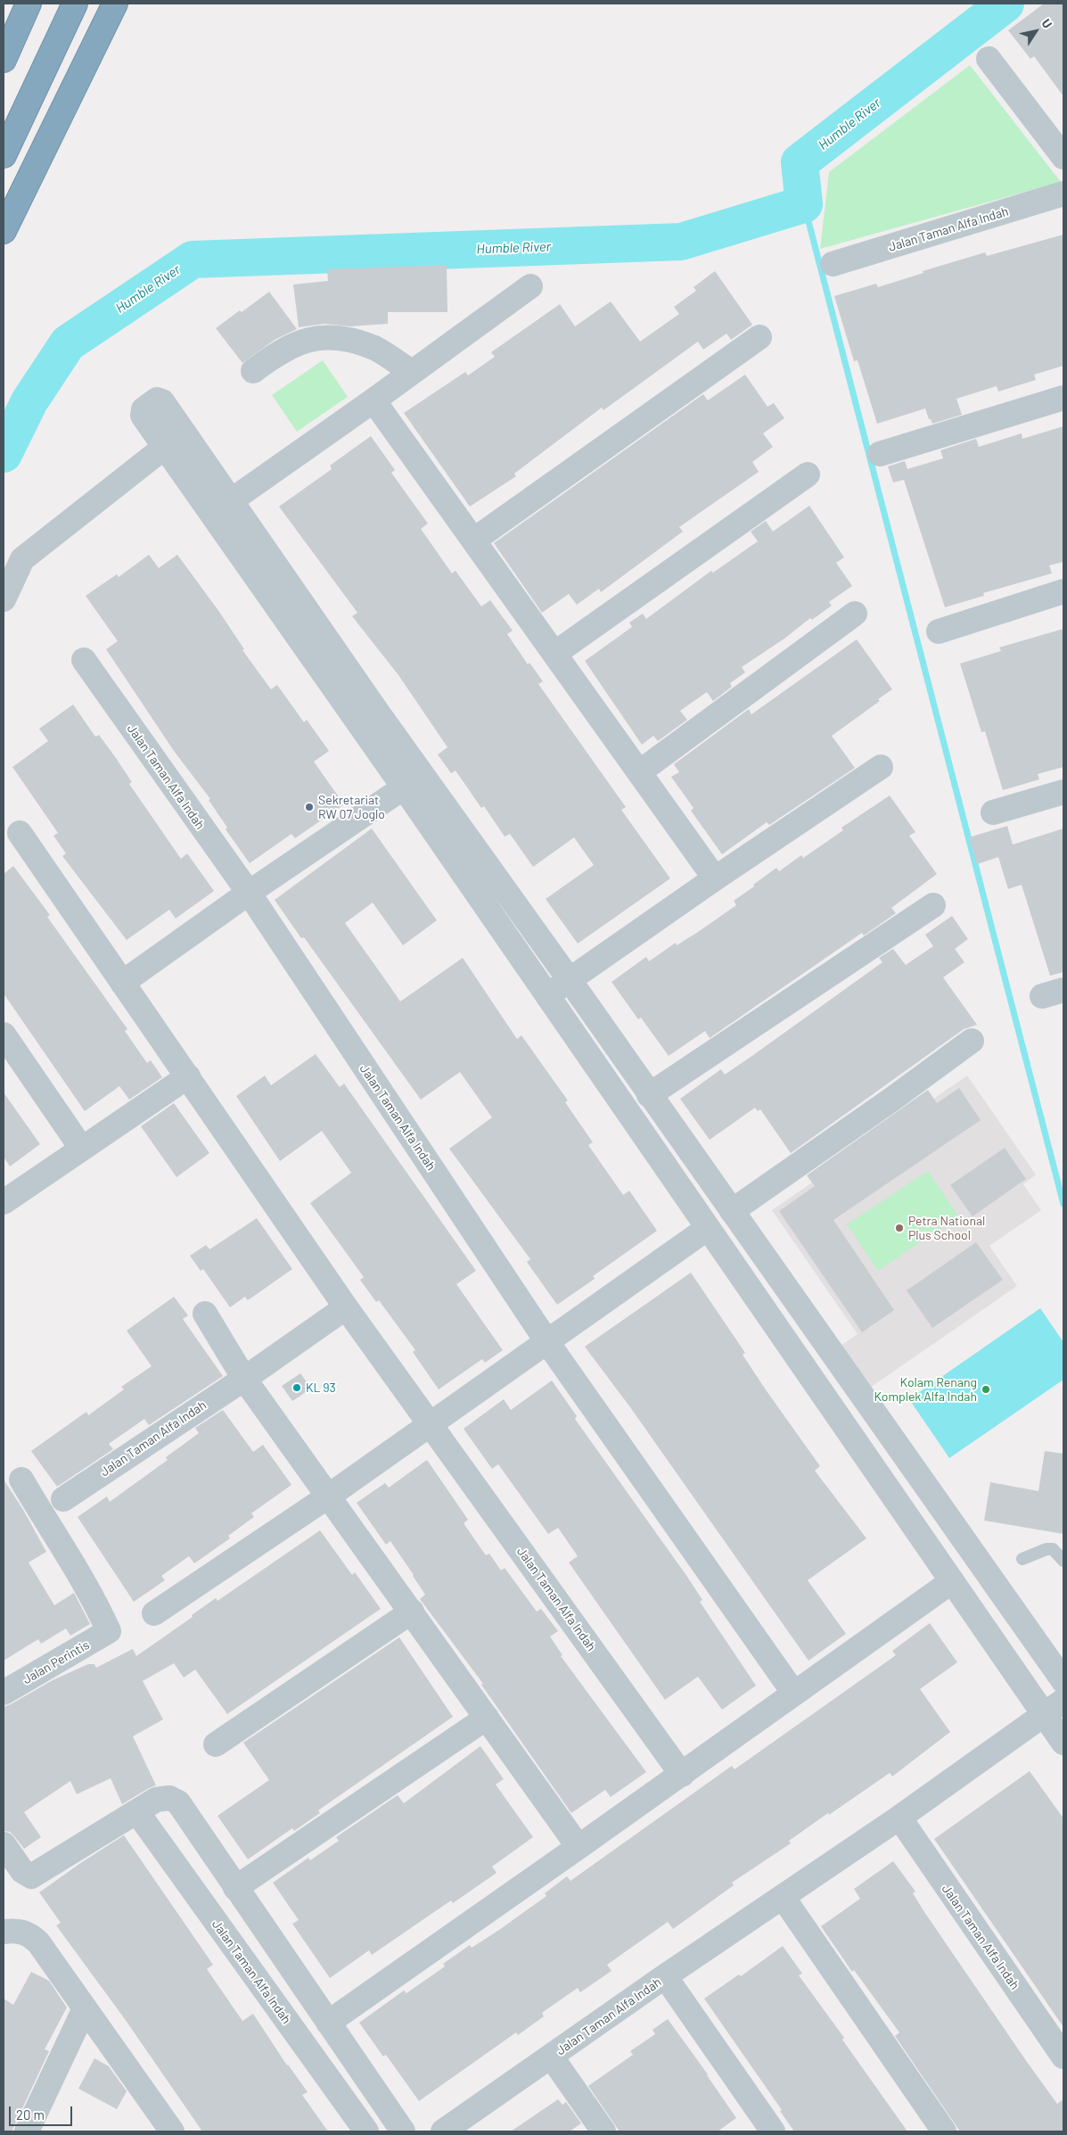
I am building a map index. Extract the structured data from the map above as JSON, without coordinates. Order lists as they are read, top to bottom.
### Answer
{
  "streets": {
    "street": ["Jalan Taman Alfa Indah", "Jalan Perintis"]
  },
  "water": ["Humble River"],
  "places": [
    "Sekretariat RW 07 Joglo",
    "Petra National Plus School",
    "KL 93",
    "Kolam Renang Komplek Alfa Indah"
  ],
  "scale_bar": "20 m",
  "north": "top right"
}
